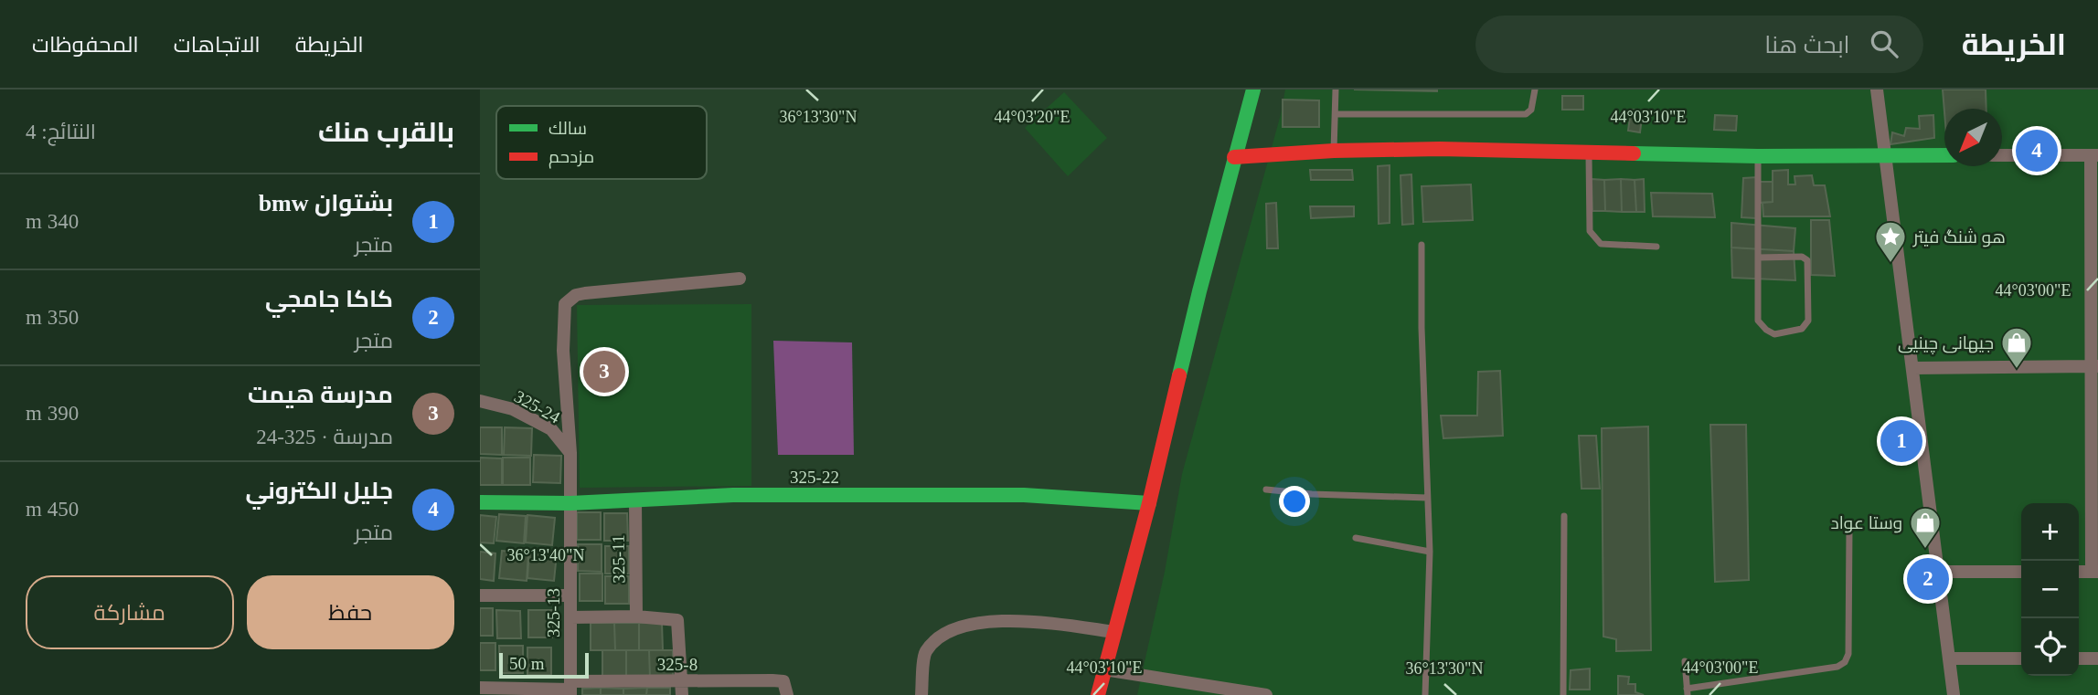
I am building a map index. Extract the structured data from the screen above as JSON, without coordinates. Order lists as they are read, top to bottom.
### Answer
{
  "streets": {
    "street": [
      "325-24",
      "325-22",
      "325-11",
      "325-13",
      "325-8"
    ]
  },
  "crossings": [
    ["325-24", "325-13"],
    ["325-22", "325-11"],
    ["325-22", "325-13"],
    ["325-13", "325-8"]
  ],
  "places": {
    "place": ["هو شنگ فيتر"],
    "shop": ["جیهانی چینیی", "وستا عواد"]
  },
  "legend": ["سالك", "مزدحم"],
  "scale_bar": "50 m",
  "north": "bottom left",
  "page": {
    "header": "الخريطة",
    "search": "ابحث هنا",
    "nav": ["الخريطة", "الاتجاهات", "المحفوظات"],
    "heading": ["بالقرب منك", "النتائج: 4"],
    "pins": [
      "4",
      "3",
      "1",
      "2"
    ],
    "list": [
      {
        "mark": "1",
        "name": "بشتوان bmw",
        "note": "متجر",
        "value": "340 m"
      },
      {
        "mark": "2",
        "name": "كاكا جامجي",
        "note": "متجر",
        "value": "350 m"
      },
      {
        "mark": "3",
        "name": "مدرسة هيمت",
        "note": "مدرسة · 325-24",
        "value": "390 m"
      },
      {
        "mark": "4",
        "name": "جليل الكتروني",
        "note": "متجر",
        "value": "450 m"
      }
    ],
    "map_buttons": ["+", "−"],
    "buttons": ["حفظ", "مشاركة"],
    "scale": "50 m"
  },
  "coordinates": [
    "36°13'30\"N",
    "44°03'20\"E",
    "44°03'10\"E",
    "44°03'00\"E",
    "36°13'40\"N"
  ]
}
